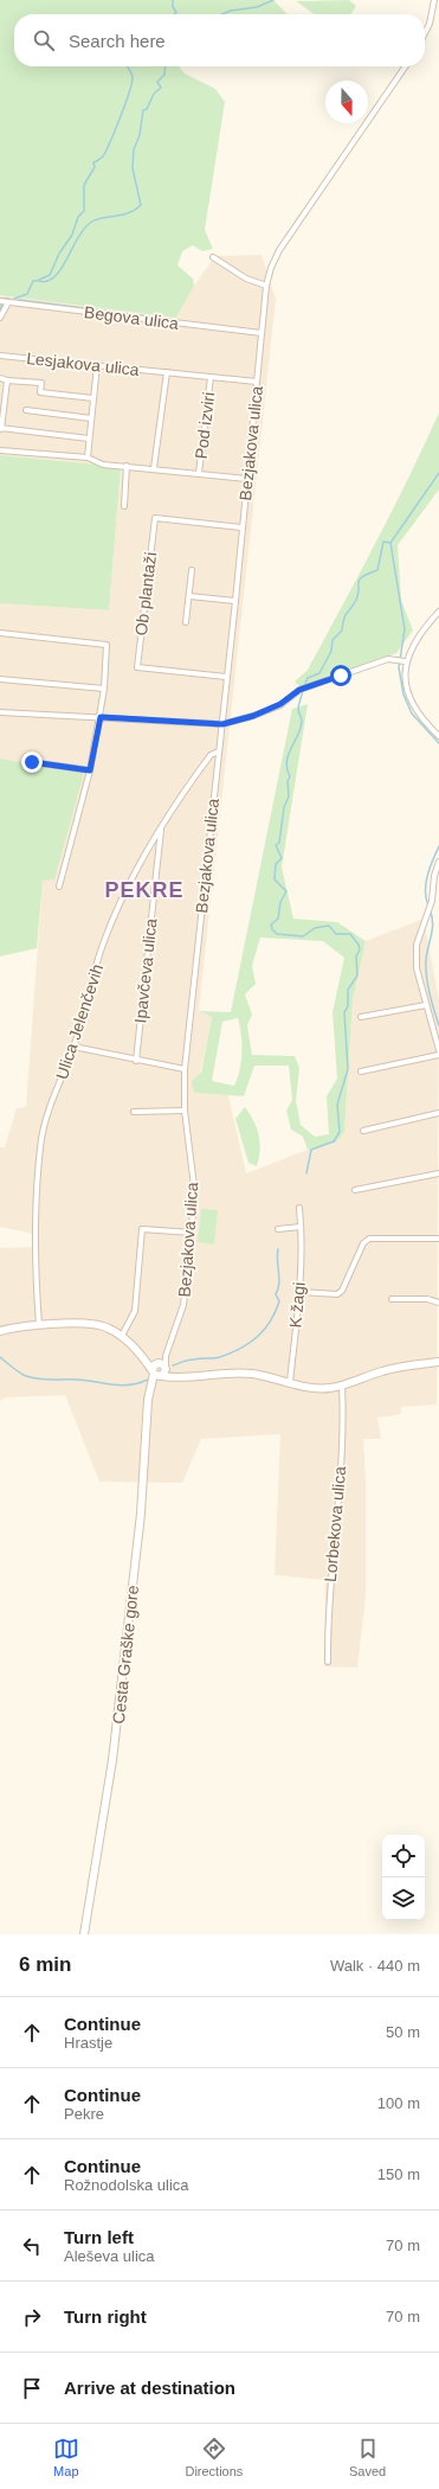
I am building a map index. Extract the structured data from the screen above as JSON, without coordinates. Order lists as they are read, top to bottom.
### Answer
{
  "streets": {
    "street": [
      "Begova ulica",
      "Lesjakova ulica",
      "Pod izviri",
      "Bezjakova ulica",
      "Ob plantaži",
      "Ipavčeva ulica",
      "Ulica Jelenčevih",
      "K žagi",
      "Lorbekova ulica",
      "Cesta Graške gore"
    ]
  },
  "crossings": [
    ["Begova ulica", "Bezjakova ulica"],
    ["Lesjakova ulica", "Pod izviri"],
    ["Lesjakova ulica", "Bezjakova ulica"],
    ["Bezjakova ulica", "Ob plantaži"],
    ["Bezjakova ulica", "Ulica Jelenčevih"],
    ["Bezjakova ulica", "Cesta Graške gore"],
    ["Ipavčeva ulica", "Ulica Jelenčevih"]
  ],
  "districts": ["PEKRE"],
  "north": "bottom",
  "page": {
    "search": "Search here",
    "heading": ["6 min", "Walk · 440 m"],
    "list": [
      ["Continue", "Hrastje", "50 m"],
      ["Continue", "Pekre", "100 m"],
      ["Continue", "Rožnodolska ulica", "150 m"],
      ["Turn left", "Aleševa ulica", "70 m"],
      ["Turn right", "70 m"],
      "Arrive at destination"
    ],
    "nav": ["Map", "Directions", "Saved"]
  }
}
